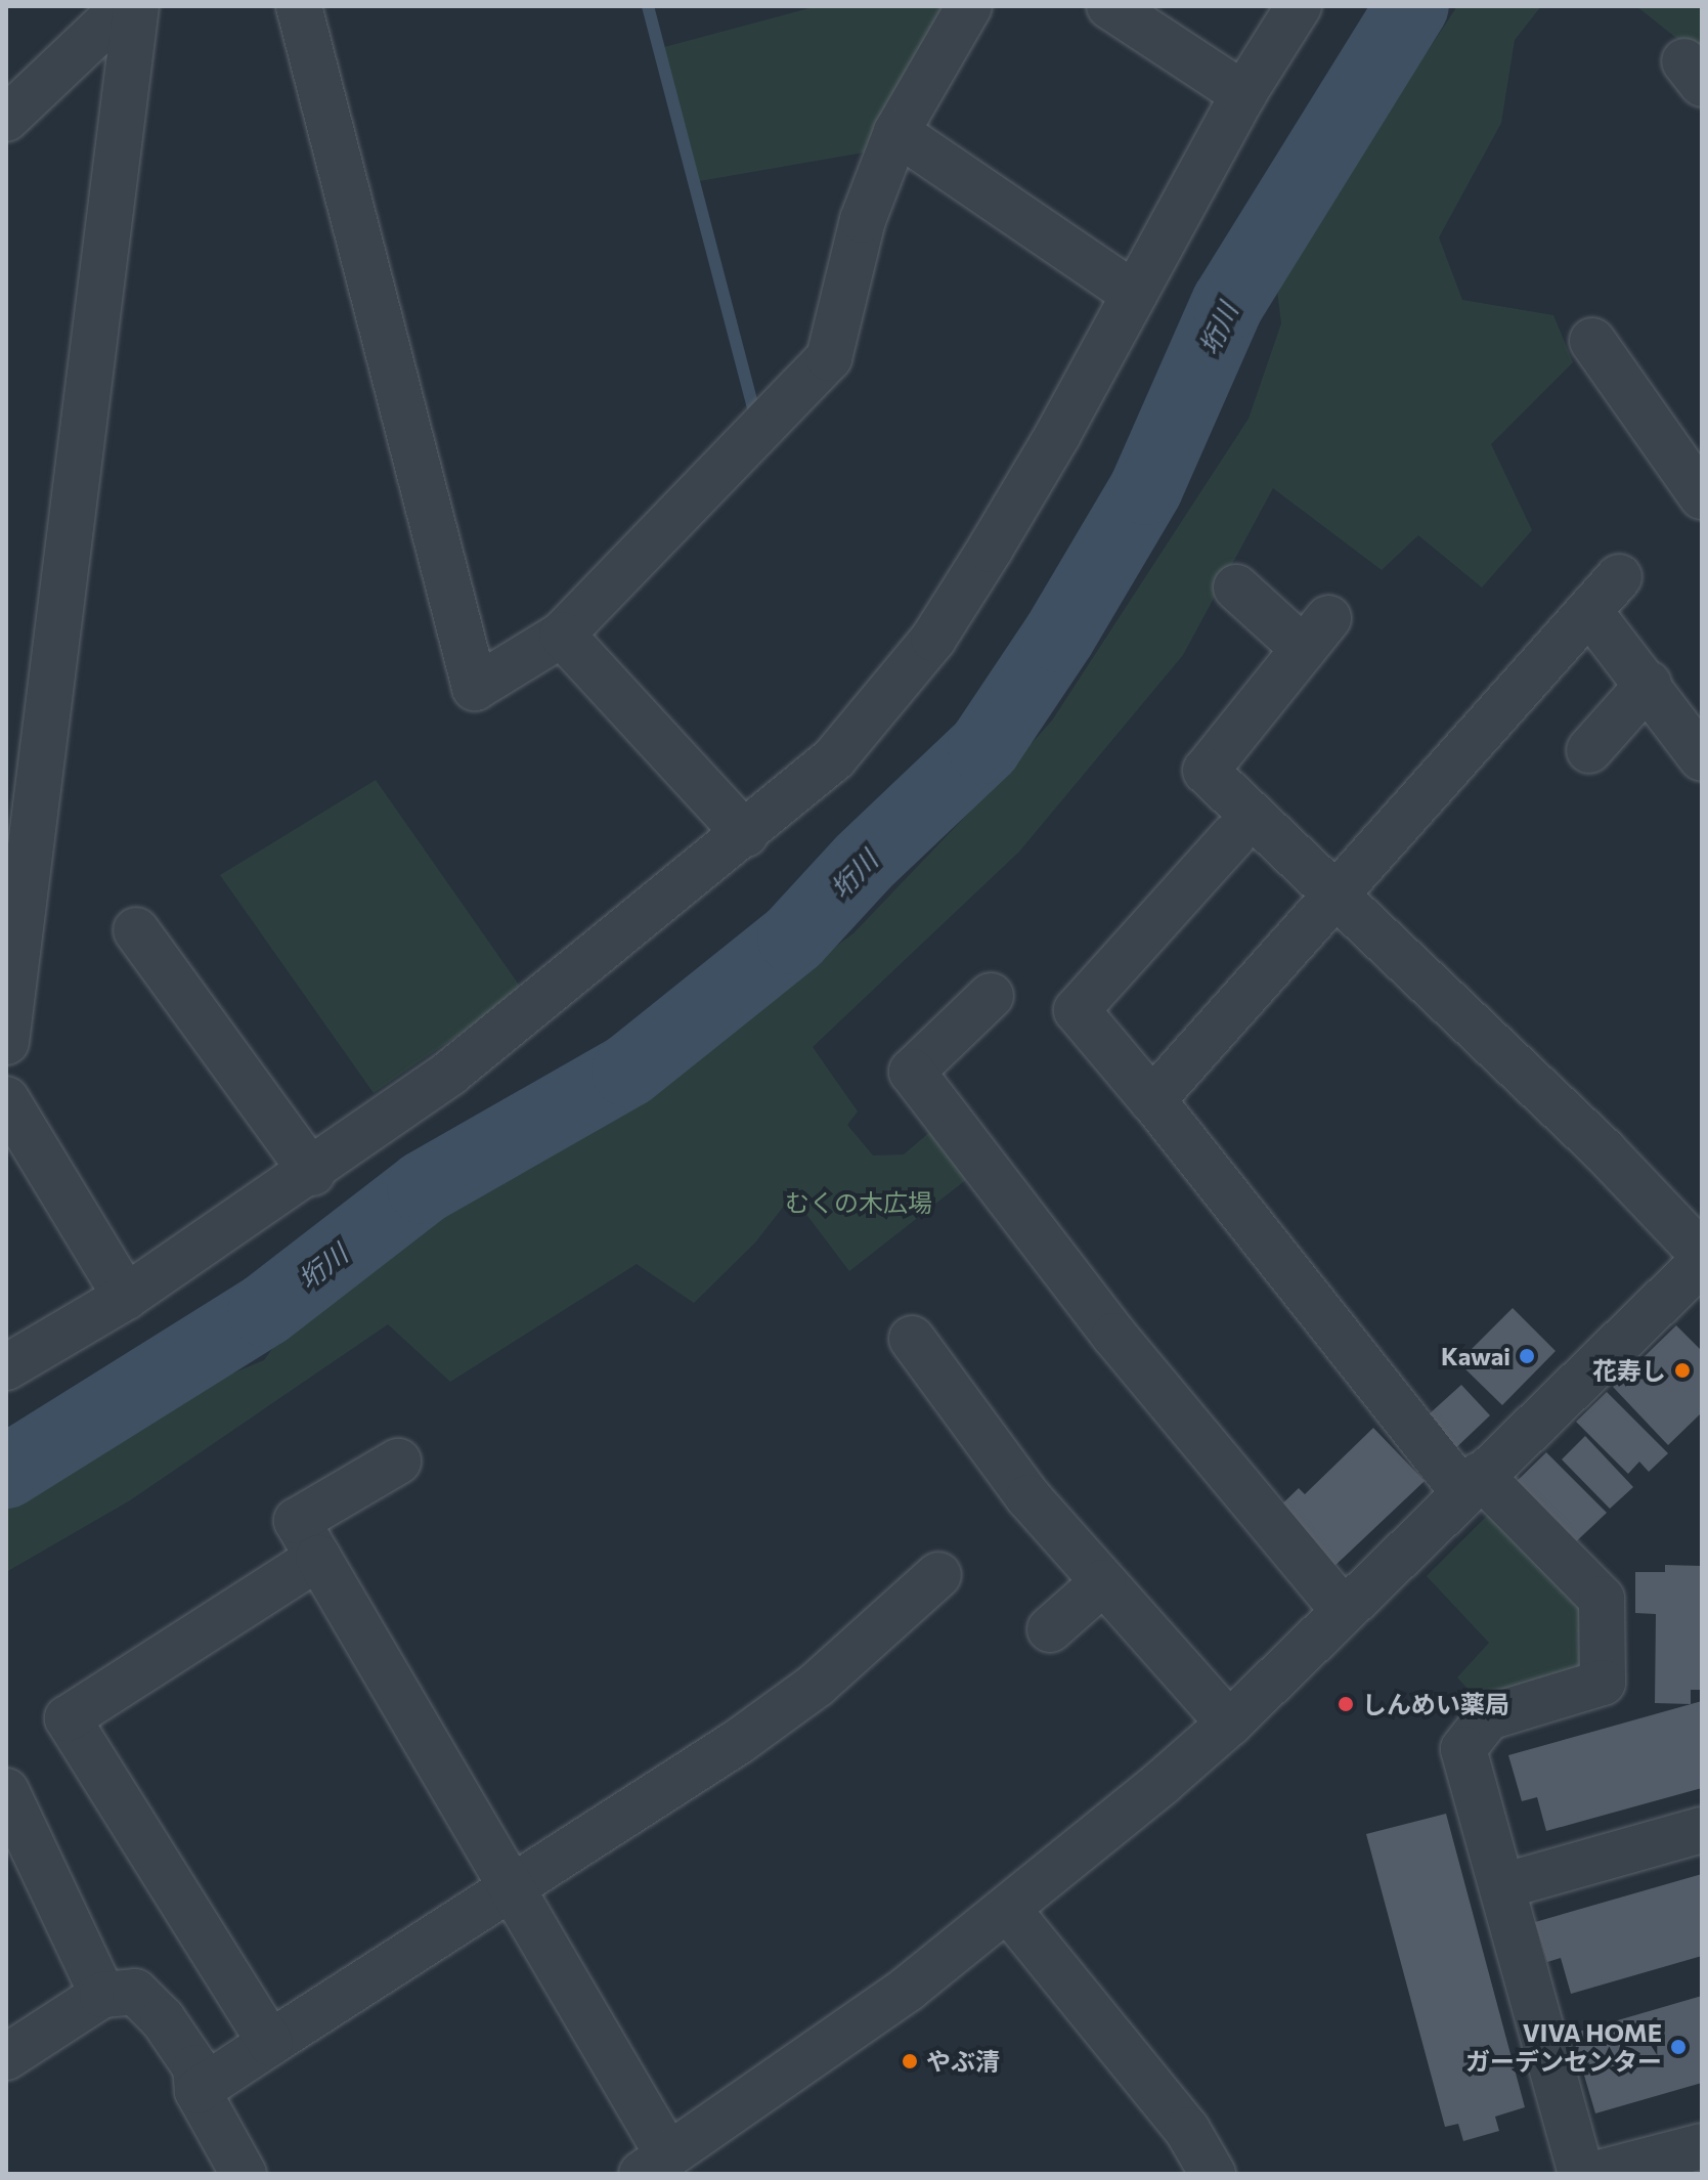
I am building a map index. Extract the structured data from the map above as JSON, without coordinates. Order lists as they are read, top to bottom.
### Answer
{
  "water": ["垳川"],
  "parks": ["むくの木広場"],
  "places": [
    "Kawai",
    "花寿し",
    "しんめい薬局",
    "VIVA HOME ガーデンセンター",
    "やぶ清"
  ]
}
